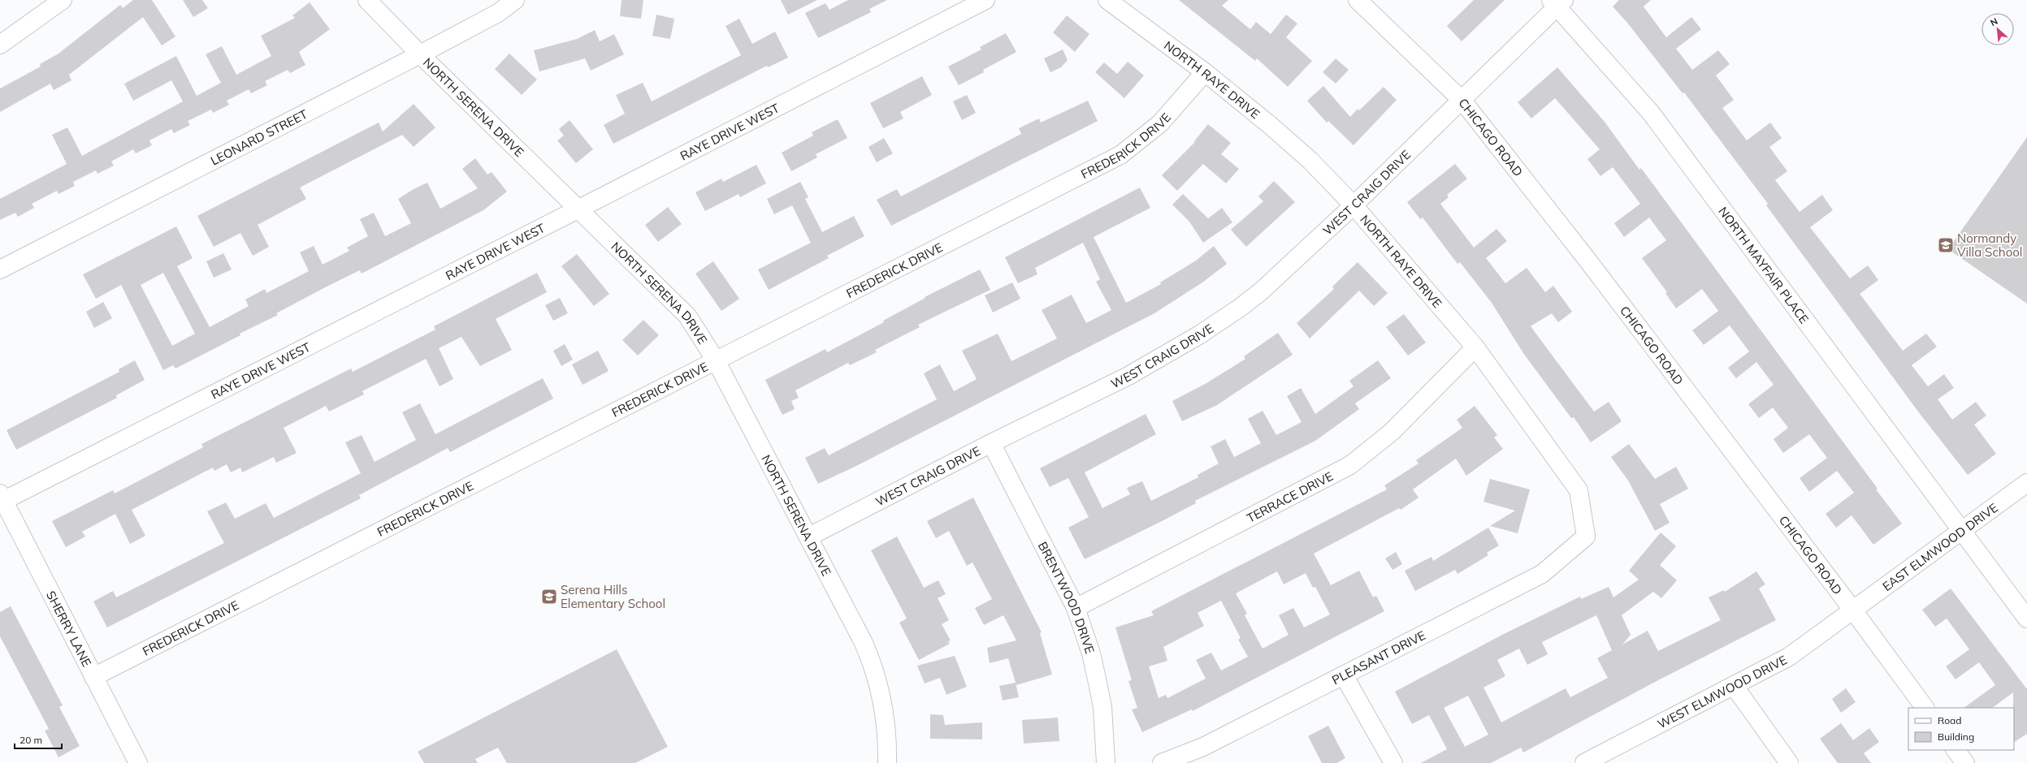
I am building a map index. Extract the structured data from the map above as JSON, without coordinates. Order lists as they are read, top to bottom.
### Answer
{
  "streets": {
    "street": [
      "NORTH RAYE DRIVE",
      "NORTH SERENA DRIVE",
      "RAYE DRIVE WEST",
      "LEONARD STREET",
      "CHICAGO ROAD",
      "FREDERICK DRIVE",
      "WEST CRAIG DRIVE",
      "NORTH MAYFAIR PLACE",
      "TERRACE DRIVE",
      "EAST ELMWOOD DRIVE",
      "BRENTWOOD DRIVE",
      "SHERRY LANE",
      "PLEASANT DRIVE",
      "WEST ELMWOOD DRIVE"
    ]
  },
  "crossings": [
    ["NORTH RAYE DRIVE", "FREDERICK DRIVE"],
    ["NORTH RAYE DRIVE", "WEST CRAIG DRIVE"],
    ["NORTH RAYE DRIVE", "TERRACE DRIVE"],
    ["NORTH RAYE DRIVE", "PLEASANT DRIVE"],
    ["NORTH SERENA DRIVE", "RAYE DRIVE WEST"],
    ["NORTH SERENA DRIVE", "LEONARD STREET"],
    ["NORTH SERENA DRIVE", "FREDERICK DRIVE"],
    ["NORTH SERENA DRIVE", "WEST CRAIG DRIVE"],
    ["RAYE DRIVE WEST", "SHERRY LANE"],
    ["CHICAGO ROAD", "WEST CRAIG DRIVE"],
    ["CHICAGO ROAD", "EAST ELMWOOD DRIVE"],
    ["CHICAGO ROAD", "WEST ELMWOOD DRIVE"],
    ["FREDERICK DRIVE", "SHERRY LANE"],
    ["WEST CRAIG DRIVE", "NORTH MAYFAIR PLACE"],
    ["WEST CRAIG DRIVE", "BRENTWOOD DRIVE"],
    ["NORTH MAYFAIR PLACE", "EAST ELMWOOD DRIVE"],
    ["TERRACE DRIVE", "BRENTWOOD DRIVE"],
    ["EAST ELMWOOD DRIVE", "WEST ELMWOOD DRIVE"]
  ],
  "places": {
    "school or university": ["Normandy Villa School", "Serena Hills Elementary School"]
  },
  "legend": ["Road", "Building"],
  "scale_bar": "20 m",
  "north": "top left"
}
